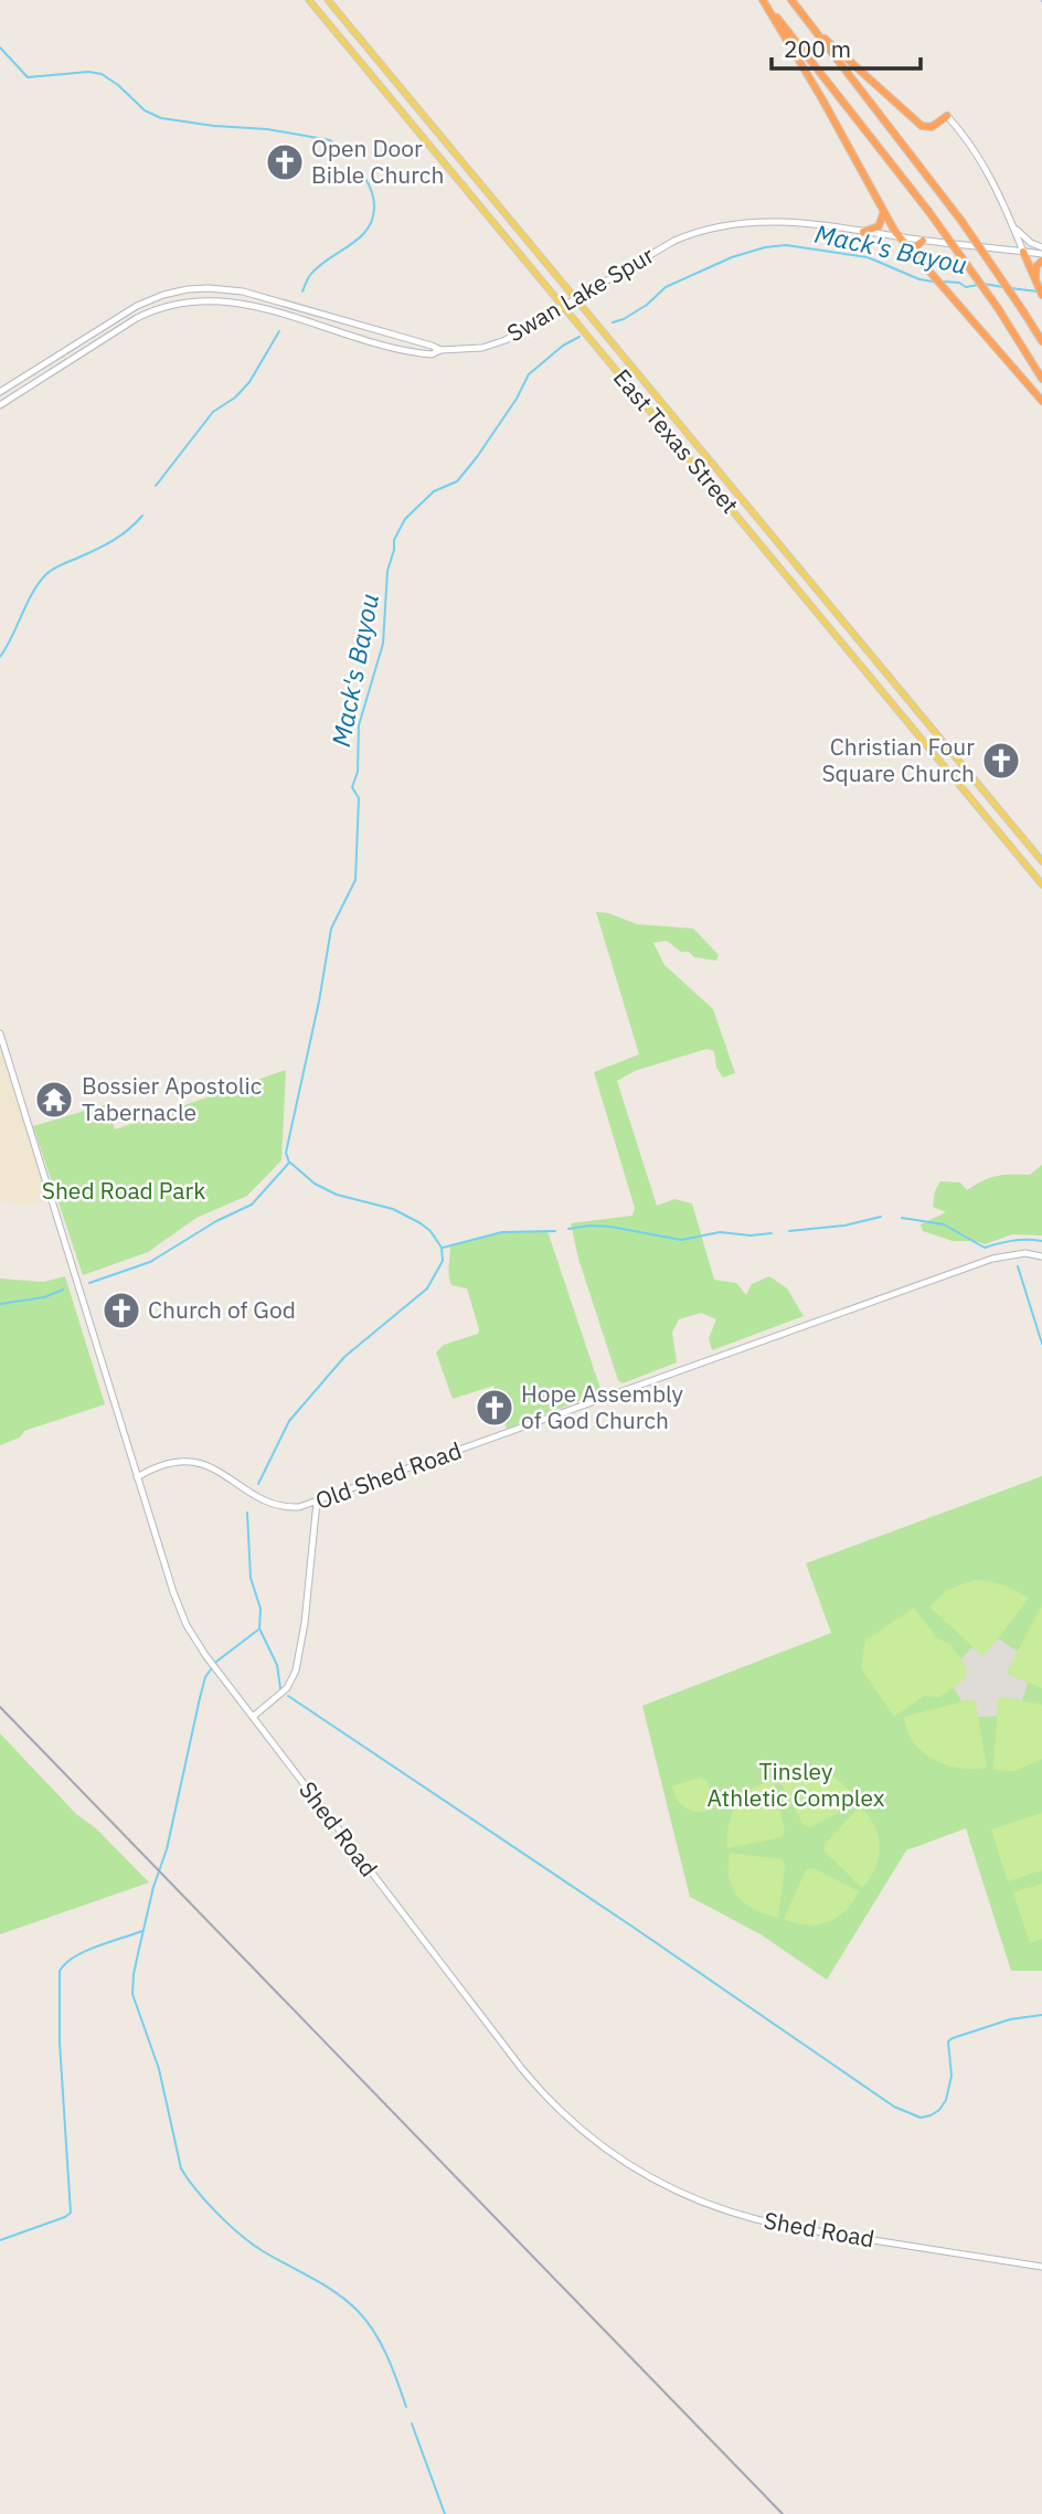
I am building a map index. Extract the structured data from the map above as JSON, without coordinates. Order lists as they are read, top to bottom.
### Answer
{
  "streets": {
    "main road": ["East Texas Street"],
    "street": ["Swan Lake Spur", "Old Shed Road", "Shed Road"]
  },
  "crossings": [
    ["Swan Lake Spur", "East Texas Street"],
    ["Old Shed Road", "Shed Road"]
  ],
  "water": ["Mack's Bayou"],
  "parks": ["Shed Road Park", "Tinsley Athletic Complex"],
  "places": {
    "church": [
      "Open Door Bible Church",
      "Christian Four Square Church",
      "Church of God",
      "Hope Assembly of God Church"
    ],
    "temple": ["Bossier Apostolic Tabernacle"]
  },
  "scale_bar": "200 m"
}
